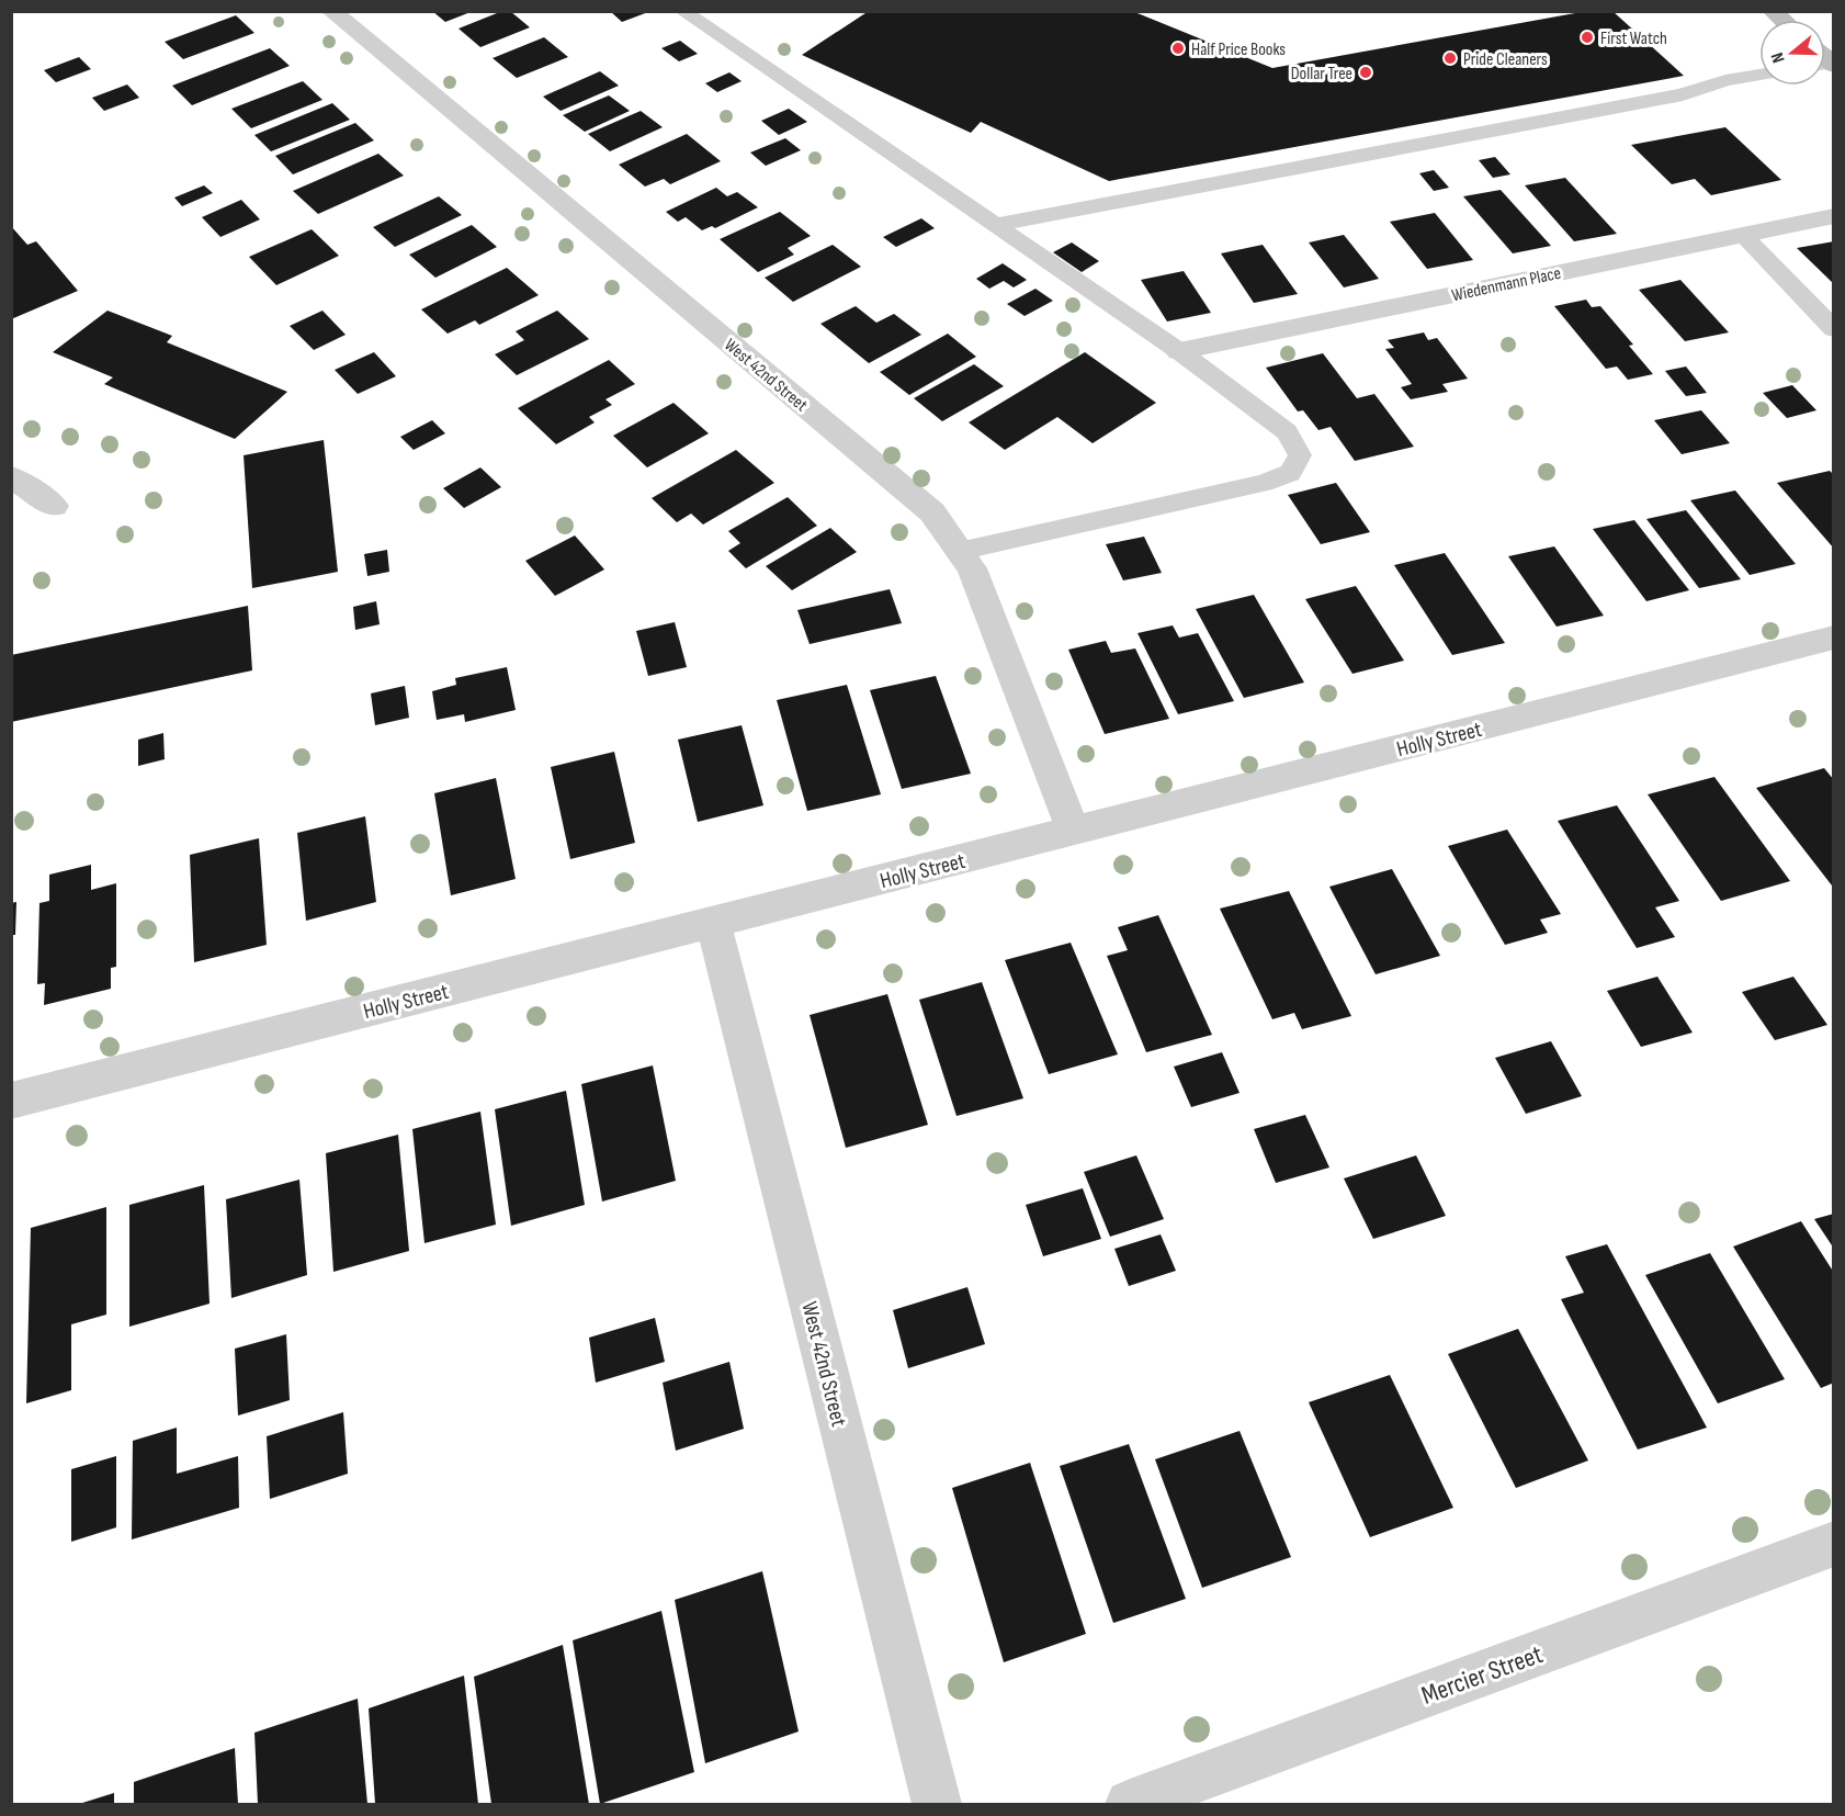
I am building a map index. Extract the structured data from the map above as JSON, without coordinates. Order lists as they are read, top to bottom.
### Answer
{
  "streets": {
    "street": [
      "Wiedenmann Place",
      "West 42nd Street",
      "Holly Street",
      "Mercier Street"
    ]
  },
  "crossings": [
    ["West 42nd Street", "Holly Street"]
  ],
  "places": [
    "First Watch",
    "Half Price Books",
    "Pride Cleaners",
    "Dollar Tree"
  ],
  "north": "left"
}
